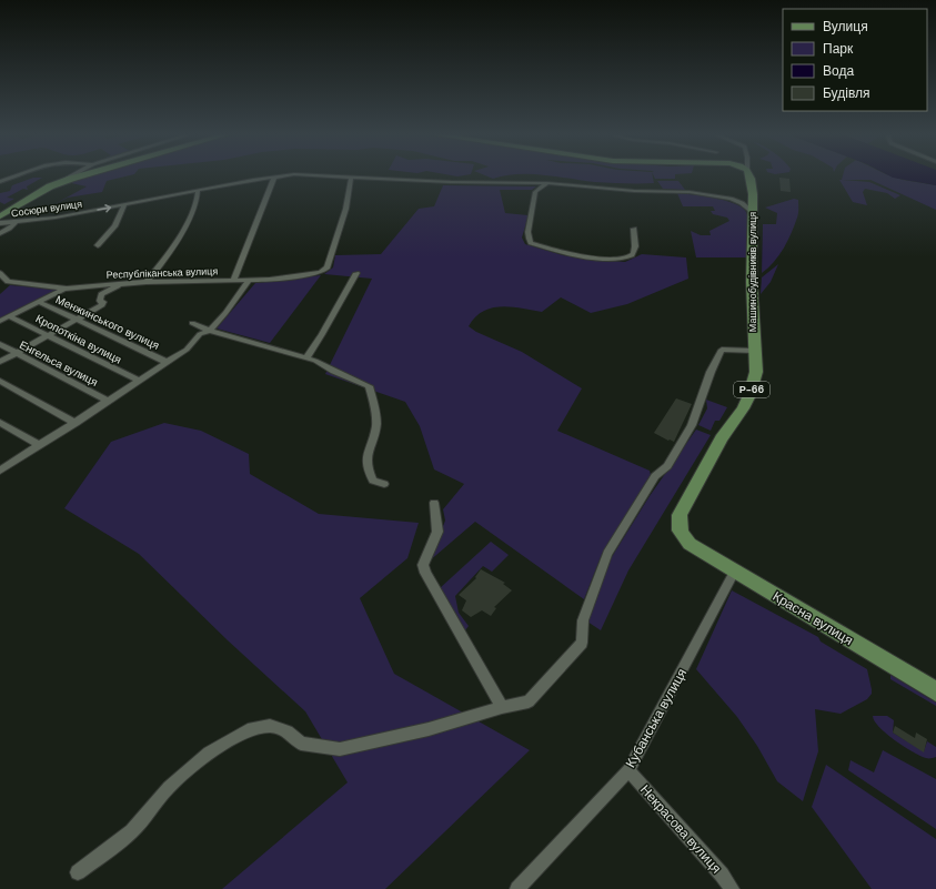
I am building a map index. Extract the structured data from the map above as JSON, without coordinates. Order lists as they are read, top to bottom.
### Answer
{
  "streets": {
    "main road": ["Машинобудівників вулиця", "Р-66", "Красна вулиця"],
    "street": [
      "Сосюри вулиця",
      "Республіканська вулиця",
      "Менжинського вулиця",
      "Кропоткіна вулиця",
      "Енгельса вулиця",
      "Кубанська вулиця",
      "Некрасова вулиця"
    ]
  },
  "crossings": [
    ["Сосюри вулиця", "Машинобудівників вулиця"],
    ["Сосюри вулиця", "Республіканська вулиця"],
    ["Машинобудівників вулиця", "Красна вулиця"],
    ["Красна вулиця", "Кубанська вулиця"],
    ["Кубанська вулиця", "Некрасова вулиця"]
  ],
  "legend": [
    "Вулиця",
    "Парк",
    "Вода",
    "Будівля"
  ]
}
